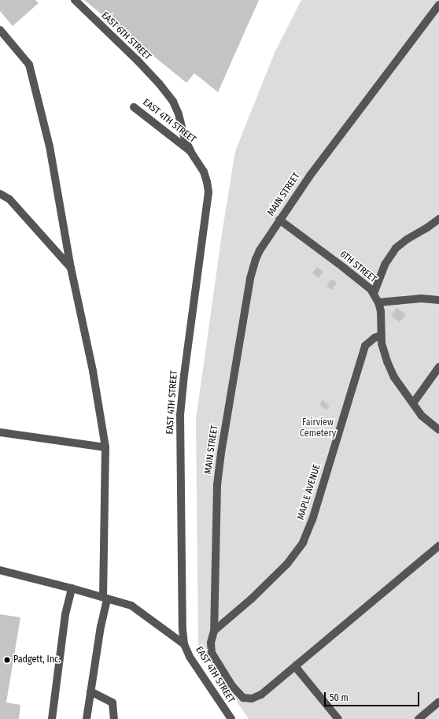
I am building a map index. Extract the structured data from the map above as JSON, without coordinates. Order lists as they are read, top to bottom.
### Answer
{
  "streets": {
    "street": [
      "EAST 6TH STREET",
      "EAST 4TH STREET",
      "MAIN STREET",
      "6TH STREET",
      "MAPLE AVENUE"
    ]
  },
  "crossings": [
    ["EAST 6TH STREET", "EAST 4TH STREET"],
    ["MAIN STREET", "6TH STREET"],
    ["MAIN STREET", "MAPLE AVENUE"],
    ["6TH STREET", "MAPLE AVENUE"]
  ],
  "parks": ["Fairview Cemetery"],
  "places": ["Padgett, Inc."],
  "scale_bar": "50 m"
}
